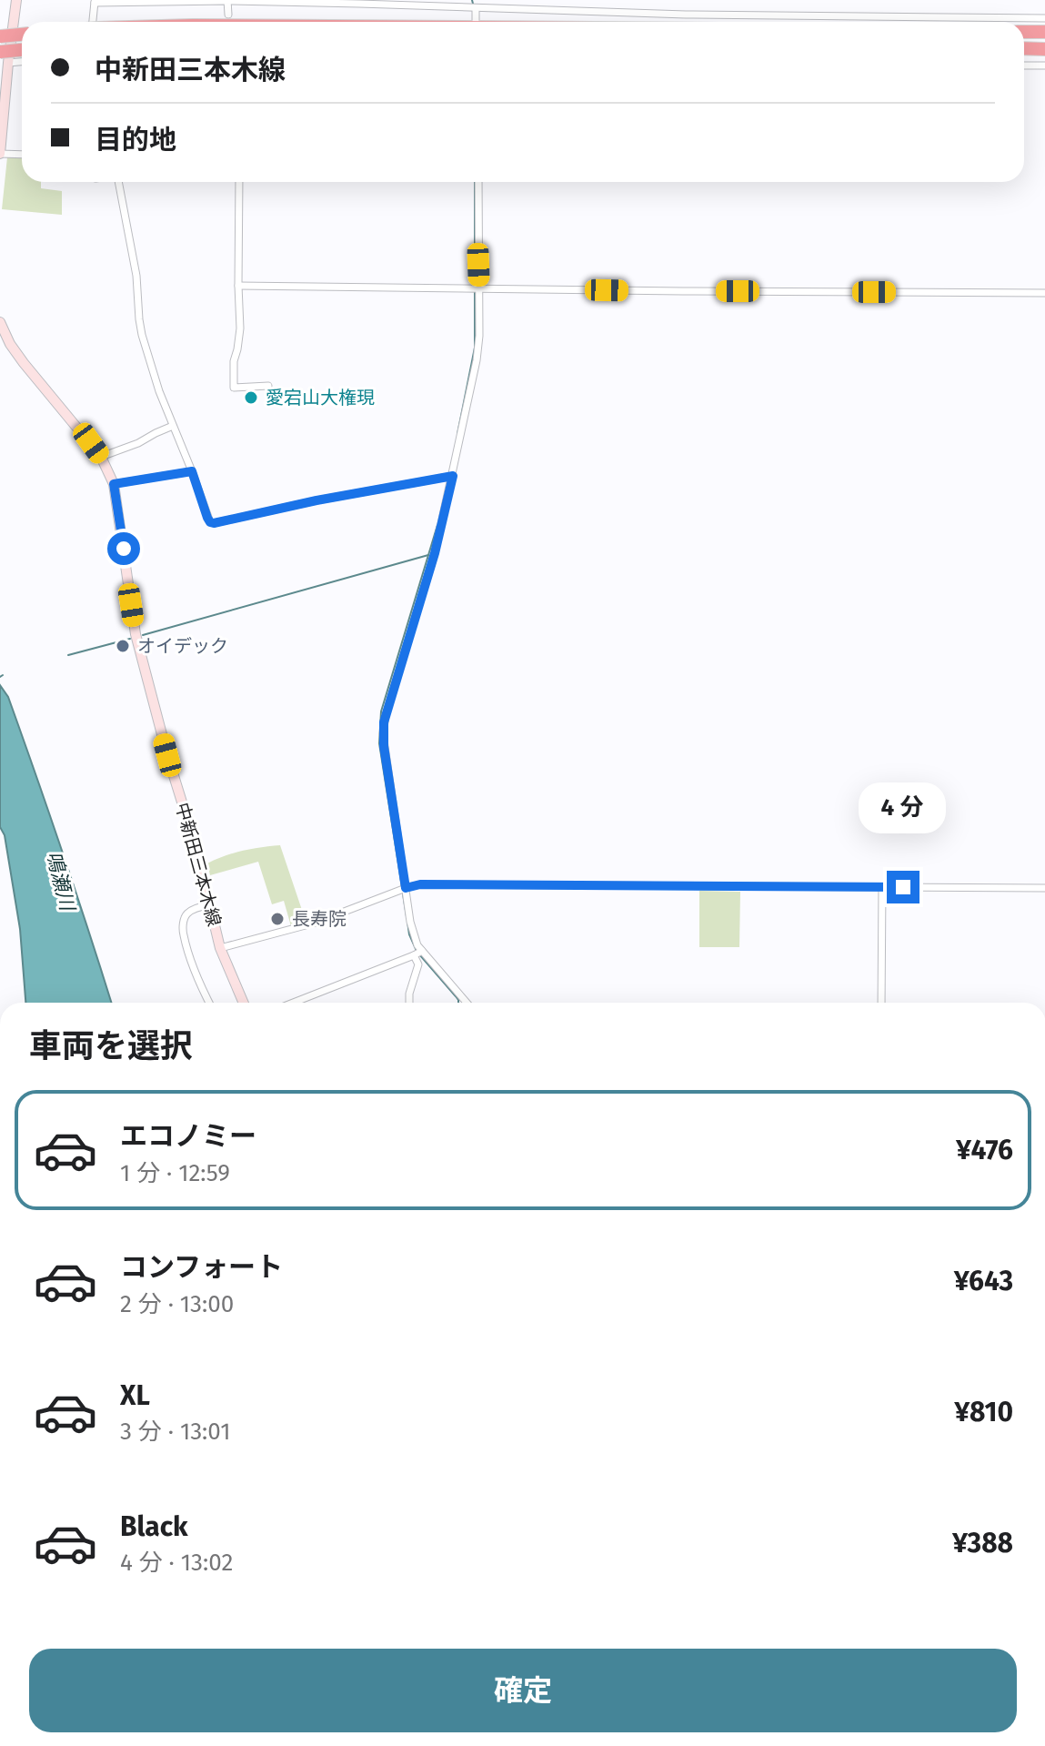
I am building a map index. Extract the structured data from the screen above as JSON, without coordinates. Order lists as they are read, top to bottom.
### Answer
{
  "streets": {
    "main road": ["中新田三本木線"]
  },
  "water": ["鳴瀬川"],
  "places": ["愛宕山大権現", "オイデック", "長寿院"],
  "page": {
    "banner": ["中新田三本木線", "目的地"],
    "bubble": "4 分",
    "heading": "車両を選択",
    "list": [
      {
        "name": "エコノミー",
        "note": "1 分 · 12:59",
        "value": "¥476"
      },
      {
        "name": "コンフォート",
        "note": "2 分 · 13:00",
        "value": "¥643"
      },
      {
        "name": "XL",
        "note": "3 分 · 13:01",
        "value": "¥810"
      },
      {
        "name": "Black",
        "note": "4 分 · 13:02",
        "value": "¥388"
      }
    ],
    "buttons": "確定"
  }
}
